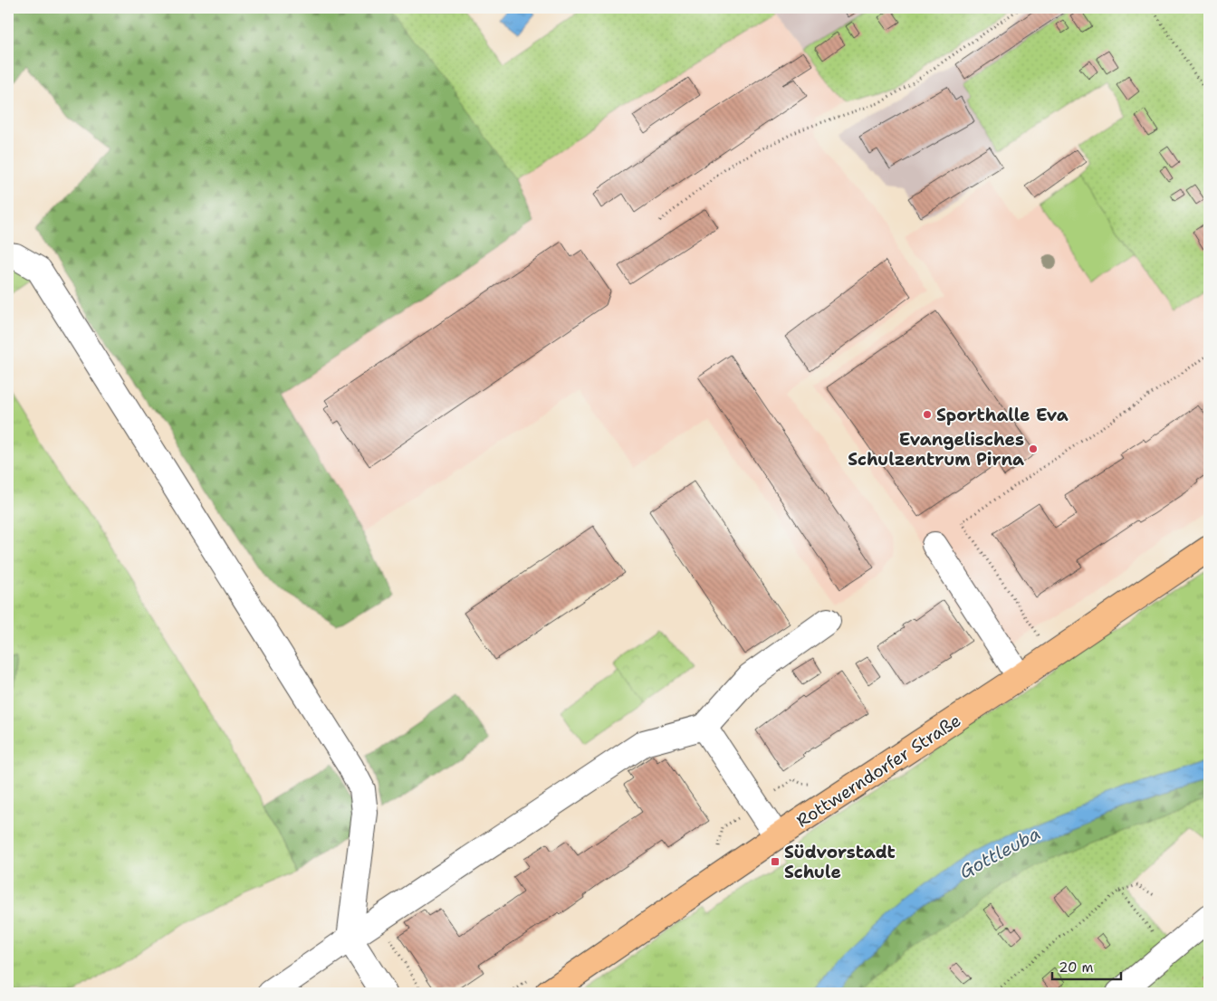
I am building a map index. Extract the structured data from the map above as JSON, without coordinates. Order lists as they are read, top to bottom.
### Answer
{
  "streets": {
    "main road": ["Rottwerndorfer Straße"]
  },
  "water": ["Gottleuba"],
  "places": {
    "other": ["Sporthalle Eva", "Evangelisches Schulzentrum Pirna"],
    "transit": ["Südvorstadt Schule"]
  },
  "scale_bar": "20 m"
}
